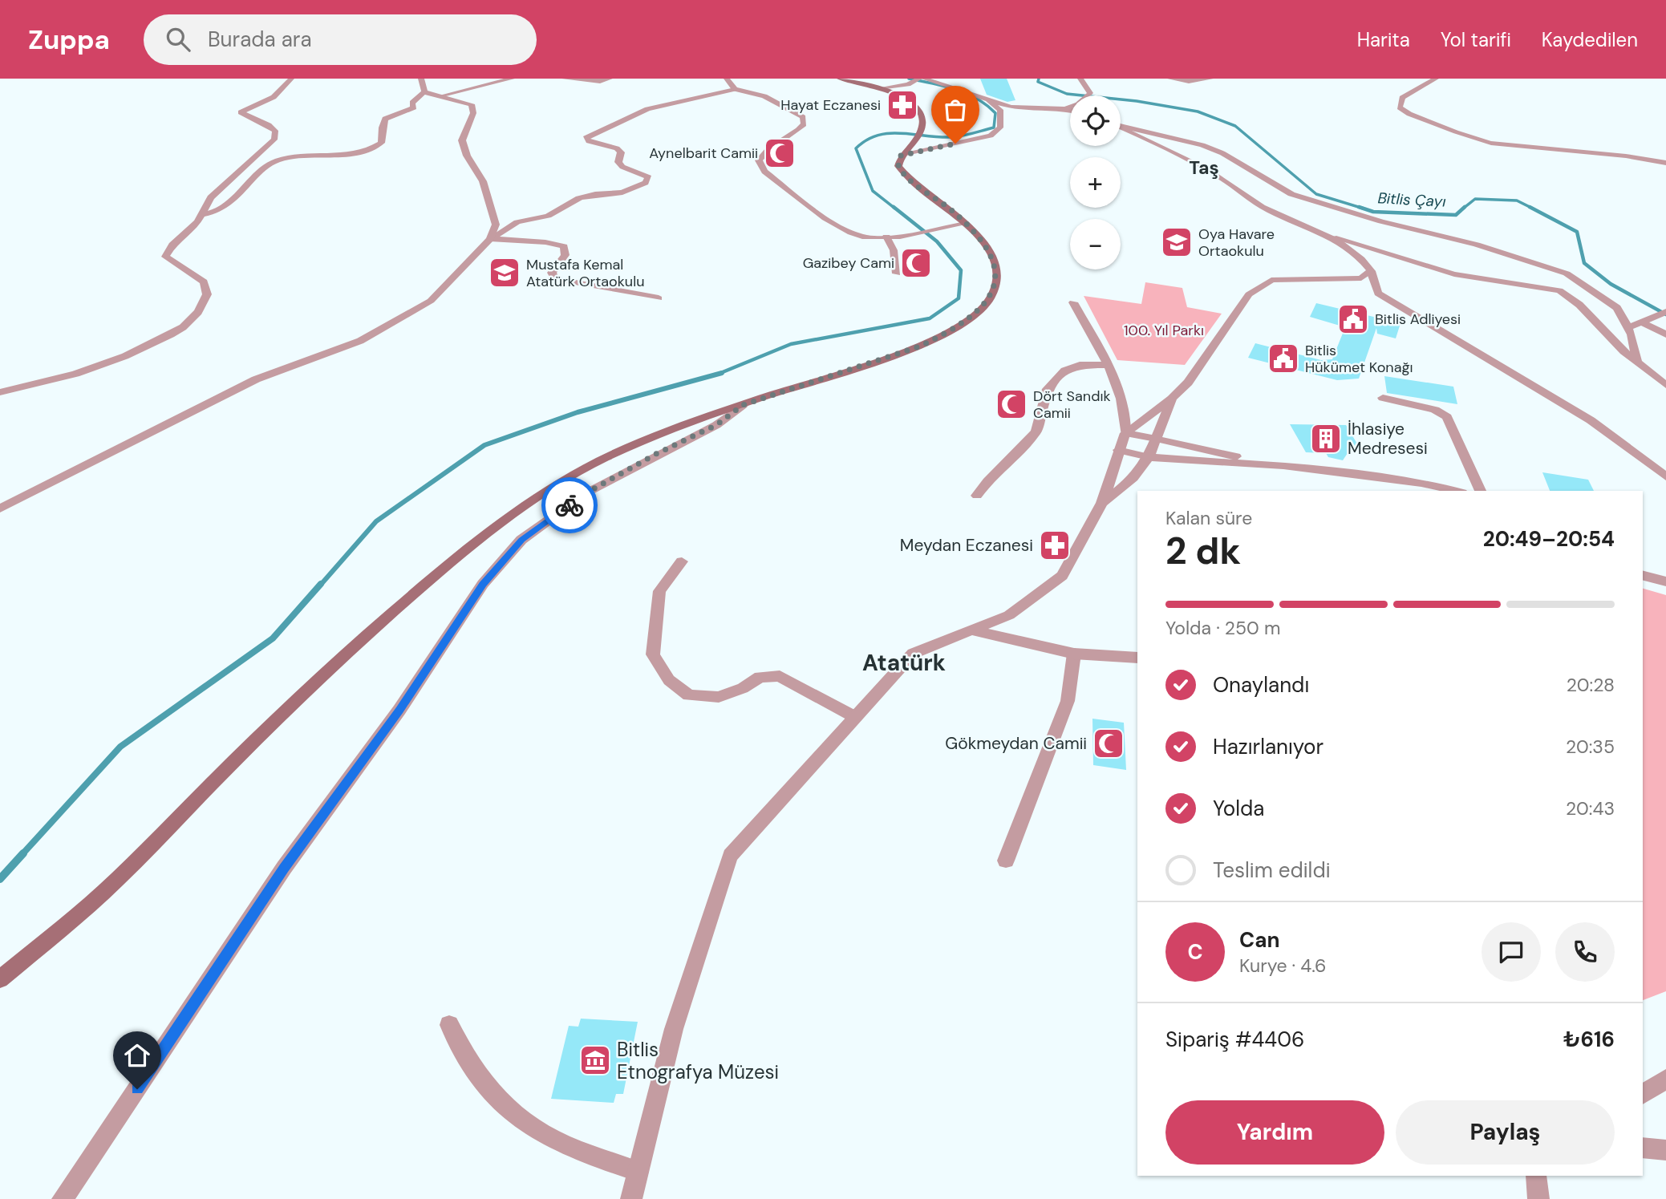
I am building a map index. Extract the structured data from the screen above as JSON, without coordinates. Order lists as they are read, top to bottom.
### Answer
{
  "districts": ["Taş", "Atatürk"],
  "water": ["Bitlis Çayı"],
  "parks": ["100. Yıl Parkı"],
  "places": {
    "pharmacy": ["Hayat Eczanesi", "Meydan Eczanesi"],
    "mosque": [
      "Aynelbarit Camii",
      "Gazibey Cami",
      "Dört Sandık Camii",
      "Gökmeydan Camii"
    ],
    "school or university": ["Oya Havare Ortaokulu", "Mustafa Kemal Atatürk Ortaokulu"],
    "public building": ["Bitlis Adliyesi", "Bitlis Hükümet Konağı"],
    "building": ["İhlasiye Medresesi"],
    "museum": ["Bitlis Etnografya Müzesi"]
  },
  "page": {
    "header": "Zuppa",
    "search": "Burada ara",
    "nav": ["Harita", "Yol tarifi", "Kaydedilen"],
    "map_buttons": ["+", "−"],
    "heading": ["2 dk", "Kalan süre", "20:49–20:54"],
    "panel": [
      "Can",
      "Kurye · 4.6",
      "Sipariş #4406",
      "₺616"
    ],
    "bar": "Yolda · 250 m",
    "list": [
      ["Onaylandı", "20:28"],
      ["Hazırlanıyor", "20:35"],
      ["Yolda", "20:43"],
      "Teslim edildi"
    ],
    "round": "C",
    "buttons": ["Yardım", "Paylaş"]
  }
}
